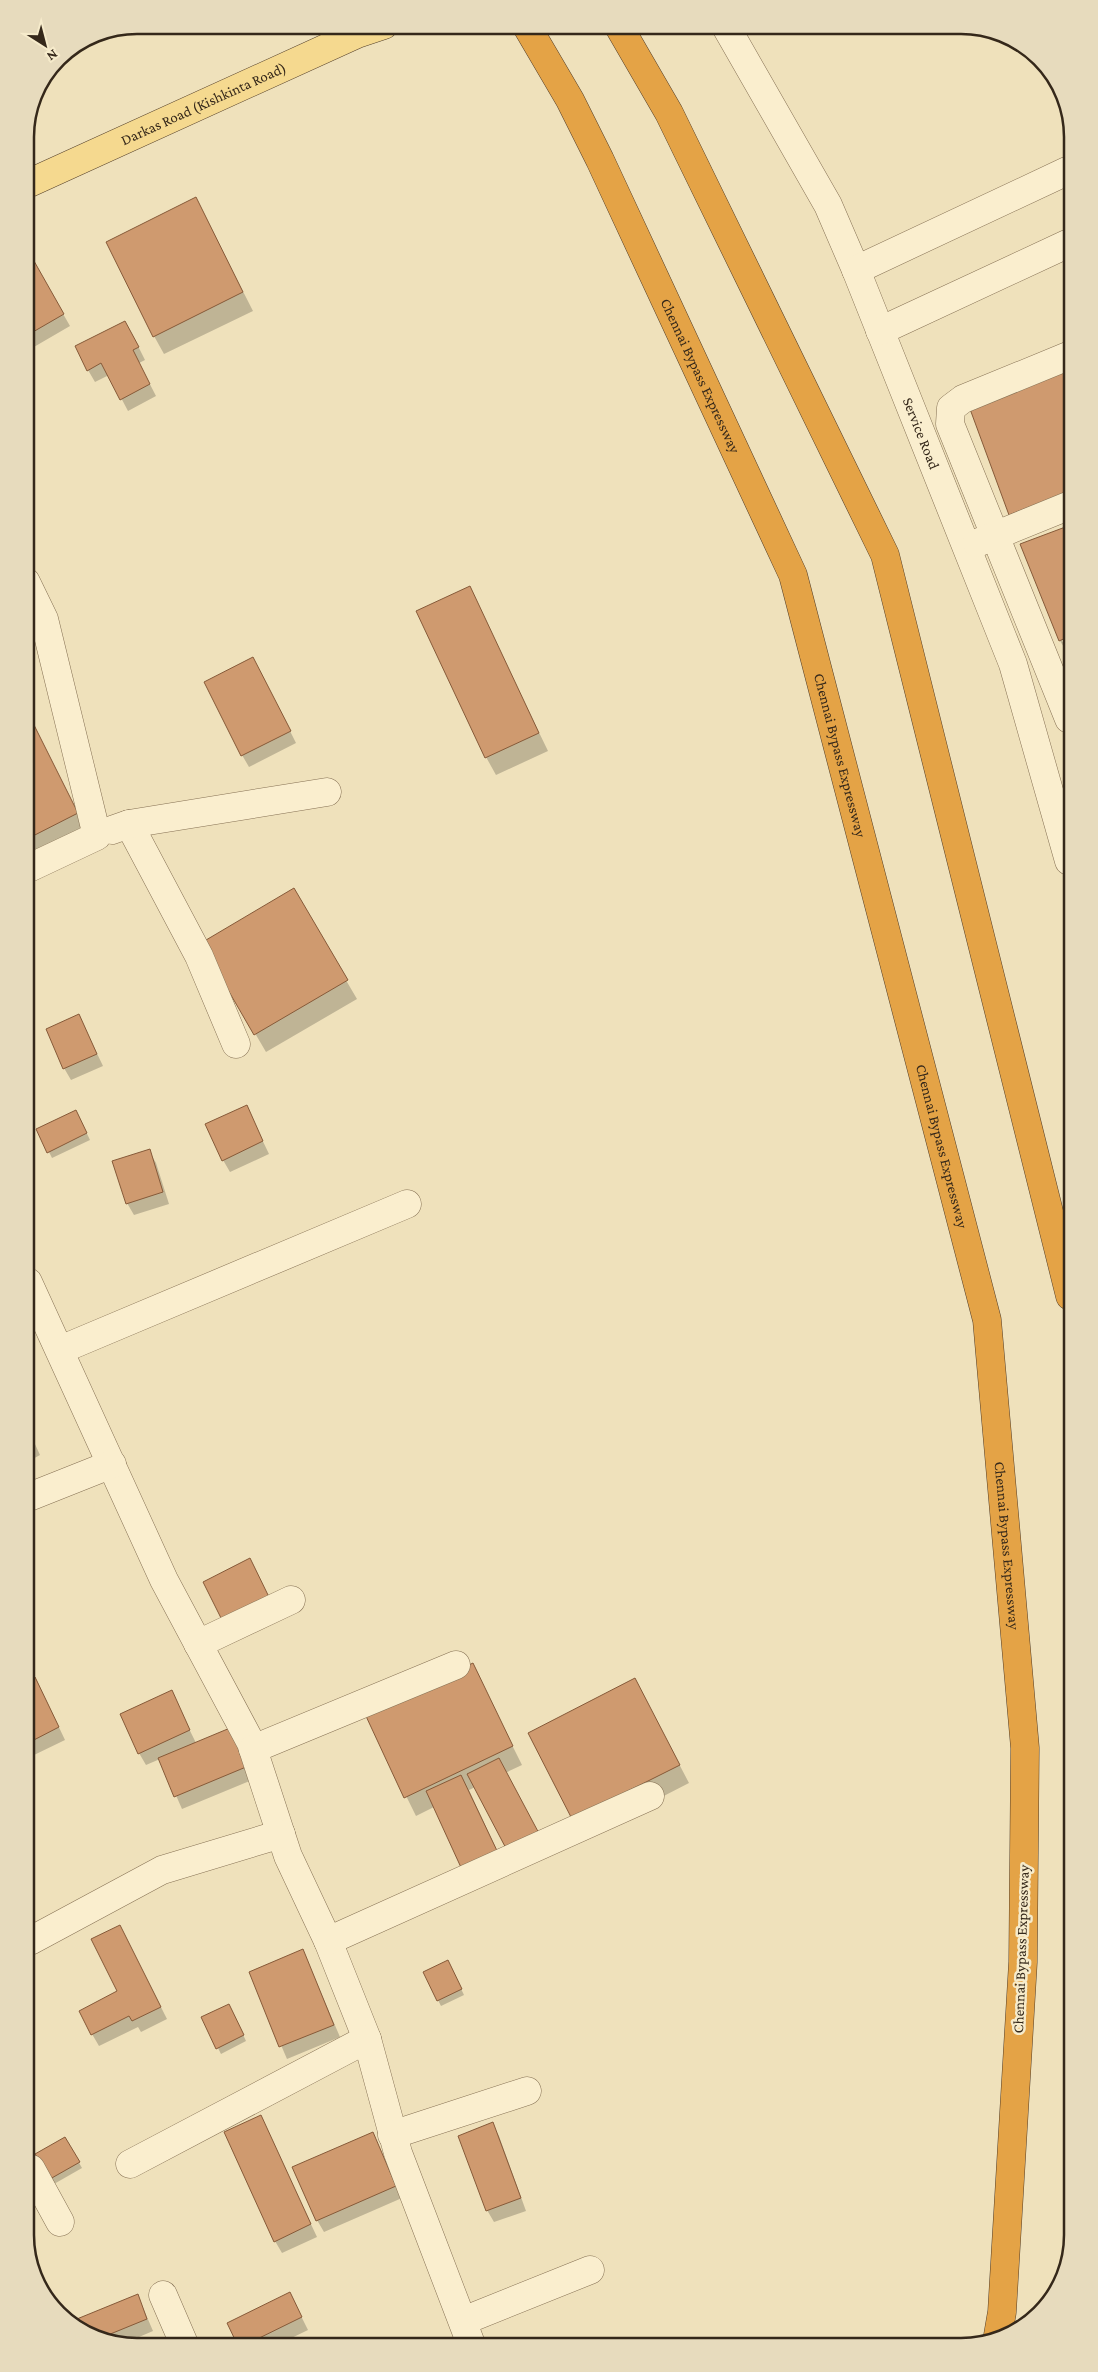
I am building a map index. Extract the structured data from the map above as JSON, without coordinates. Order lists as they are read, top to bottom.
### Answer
{
  "streets": {
    "highway": ["Chennai Bypass Expressway"],
    "main road": ["Darkas Road (Kishkinta Road)"],
    "street": ["Service Road"]
  },
  "north": "bottom right"
}
